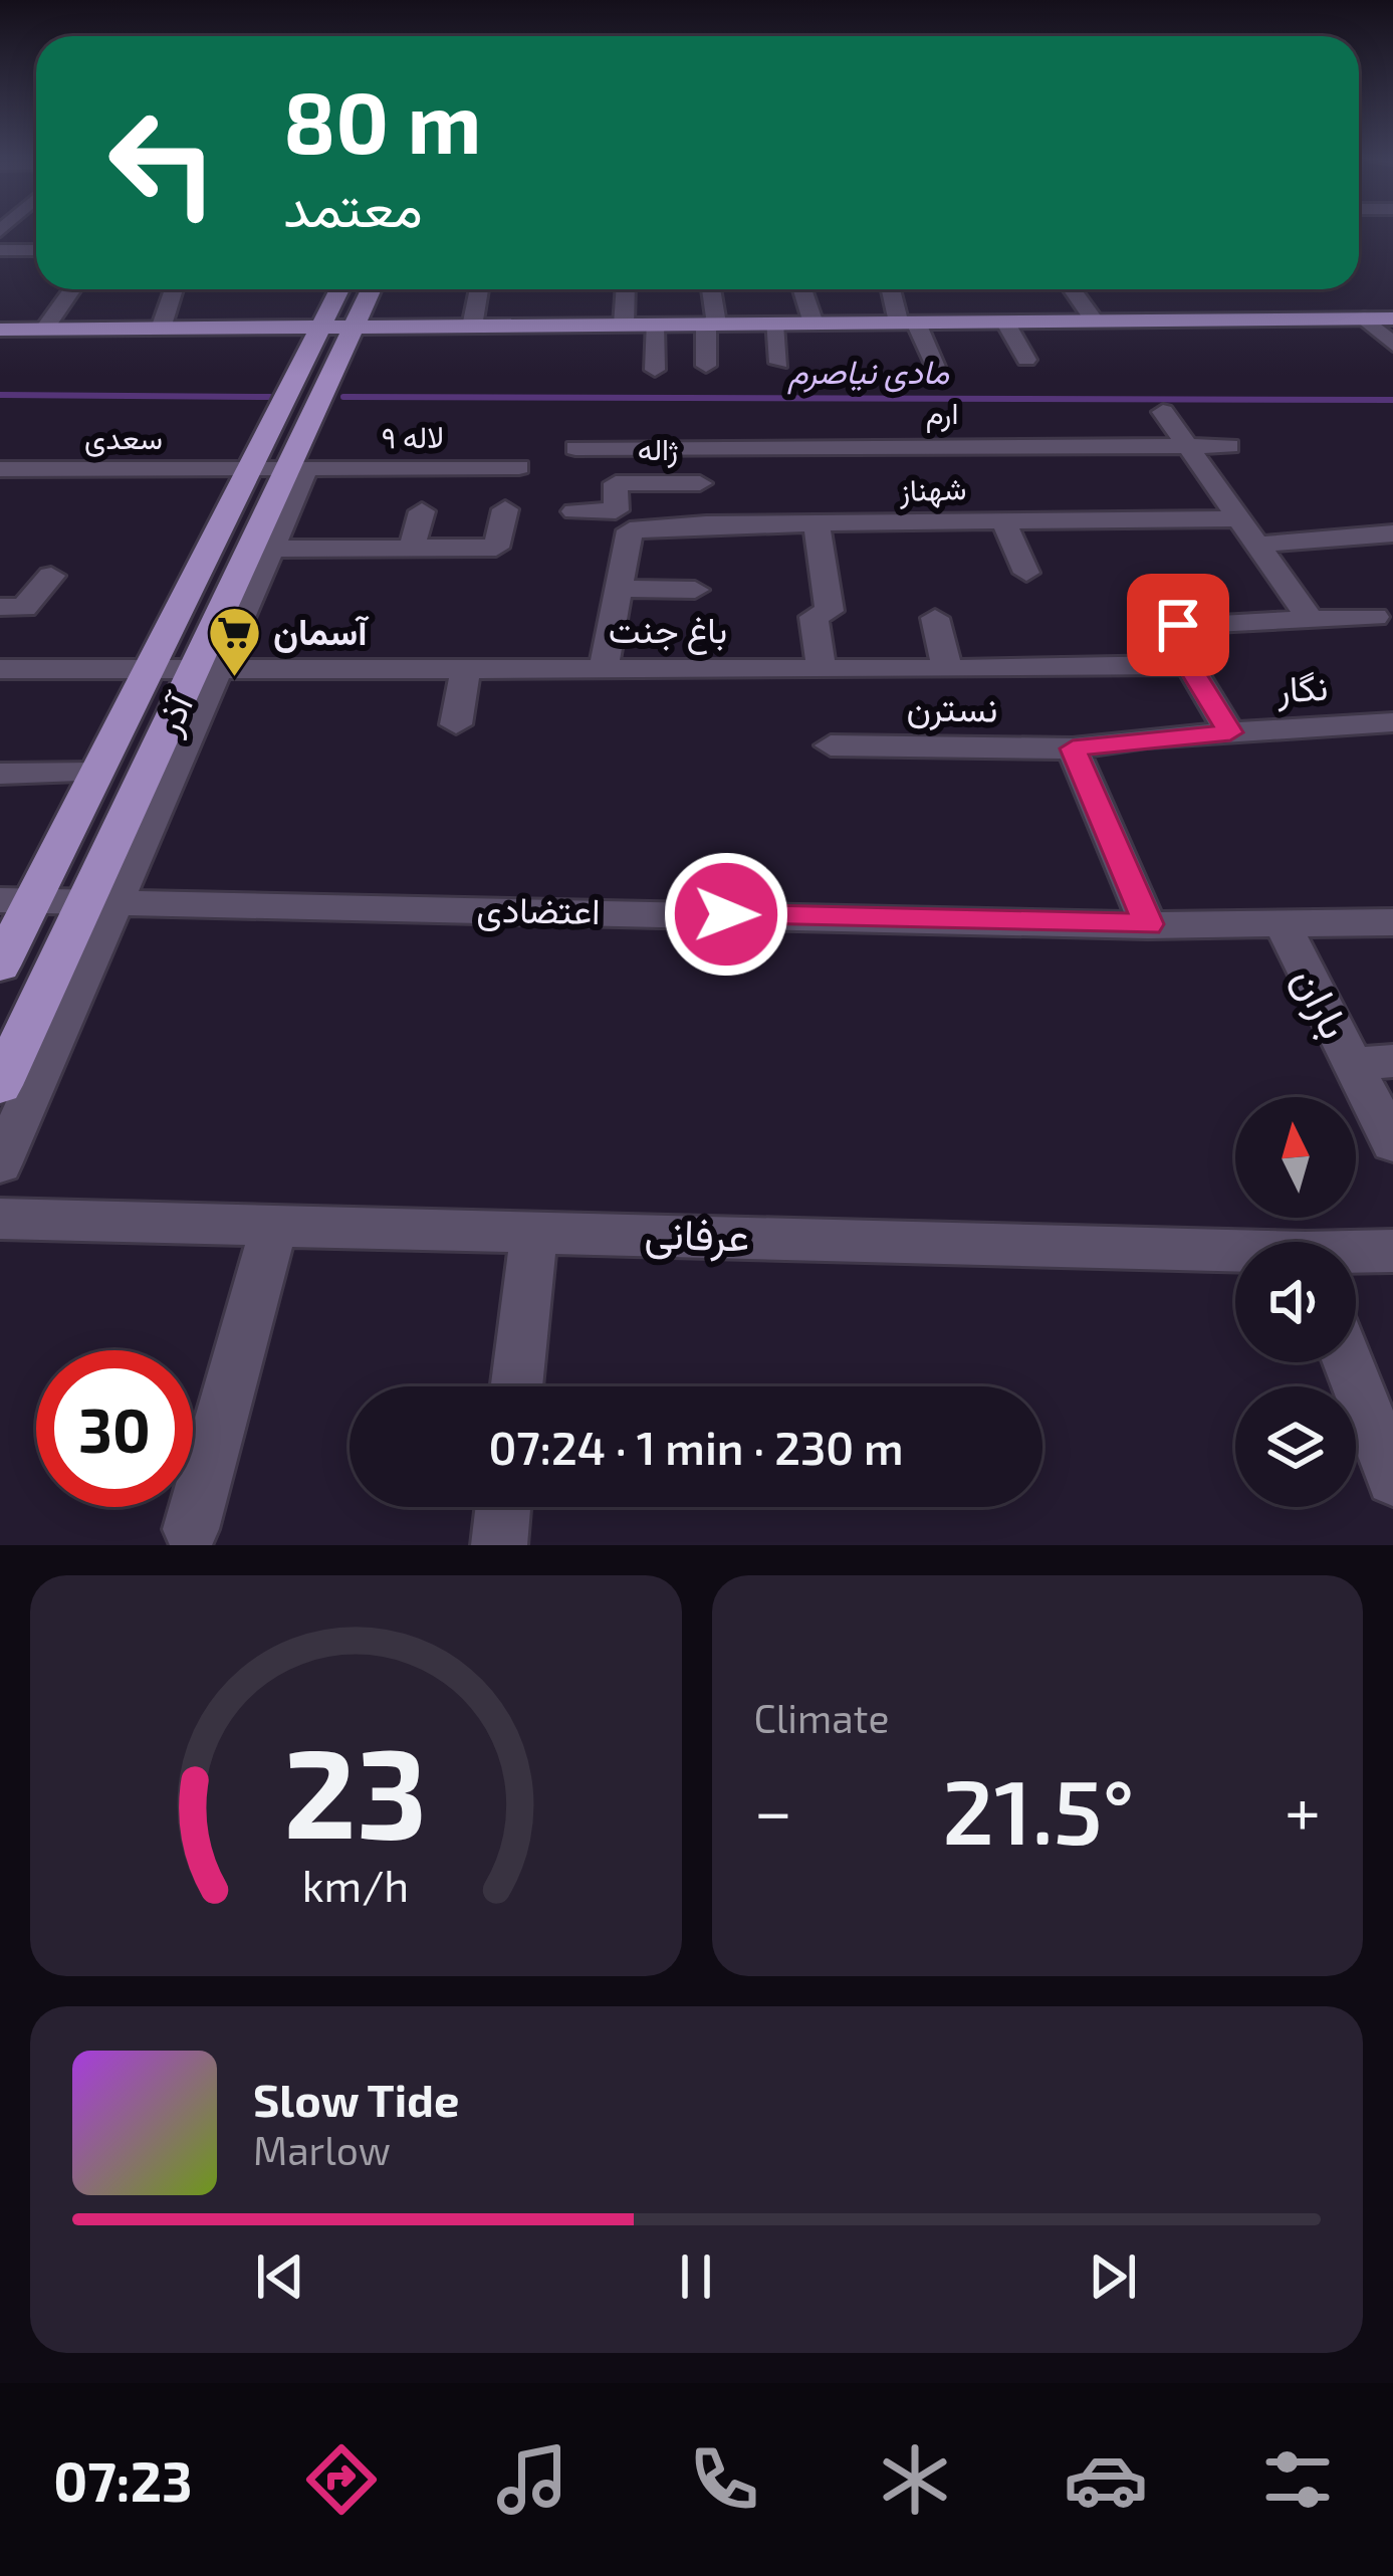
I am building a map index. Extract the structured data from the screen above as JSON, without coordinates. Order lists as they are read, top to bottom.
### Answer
{
  "streets": {
    "main road": ["آذر"],
    "street": [
      "ارم",
      "۹ لاله",
      "سعدی",
      "ژاله",
      "شهناز",
      "باغ جنت",
      "نگار",
      "نسترن",
      "اعتضادی",
      "باران",
      "عرفانی"
    ]
  },
  "crossings": [
    ["۹ لاله", "سعدی"],
    ["۹ لاله", "آذر"],
    ["سعدی", "آذر"],
    ["باغ جنت", "آذر"],
    ["نگار", "نسترن"],
    ["آذر", "اعتضادی"],
    ["اعتضادی", "باران"]
  ],
  "water": ["مادی نیاصرم"],
  "places": {
    "supermarket": ["آسمان"]
  },
  "north": "top",
  "page": {
    "turn": ["80 m", "معتمد"],
    "limit": "30",
    "trip": "07:24 · 1 min · 230 m",
    "tile": "Climate",
    "heat": ["−", "21.5°", "+"],
    "song": ["Slow Tide", "Marlow"],
    "tabs": "07:23",
    "gauge": ["23", "km/h"]
  }
}
